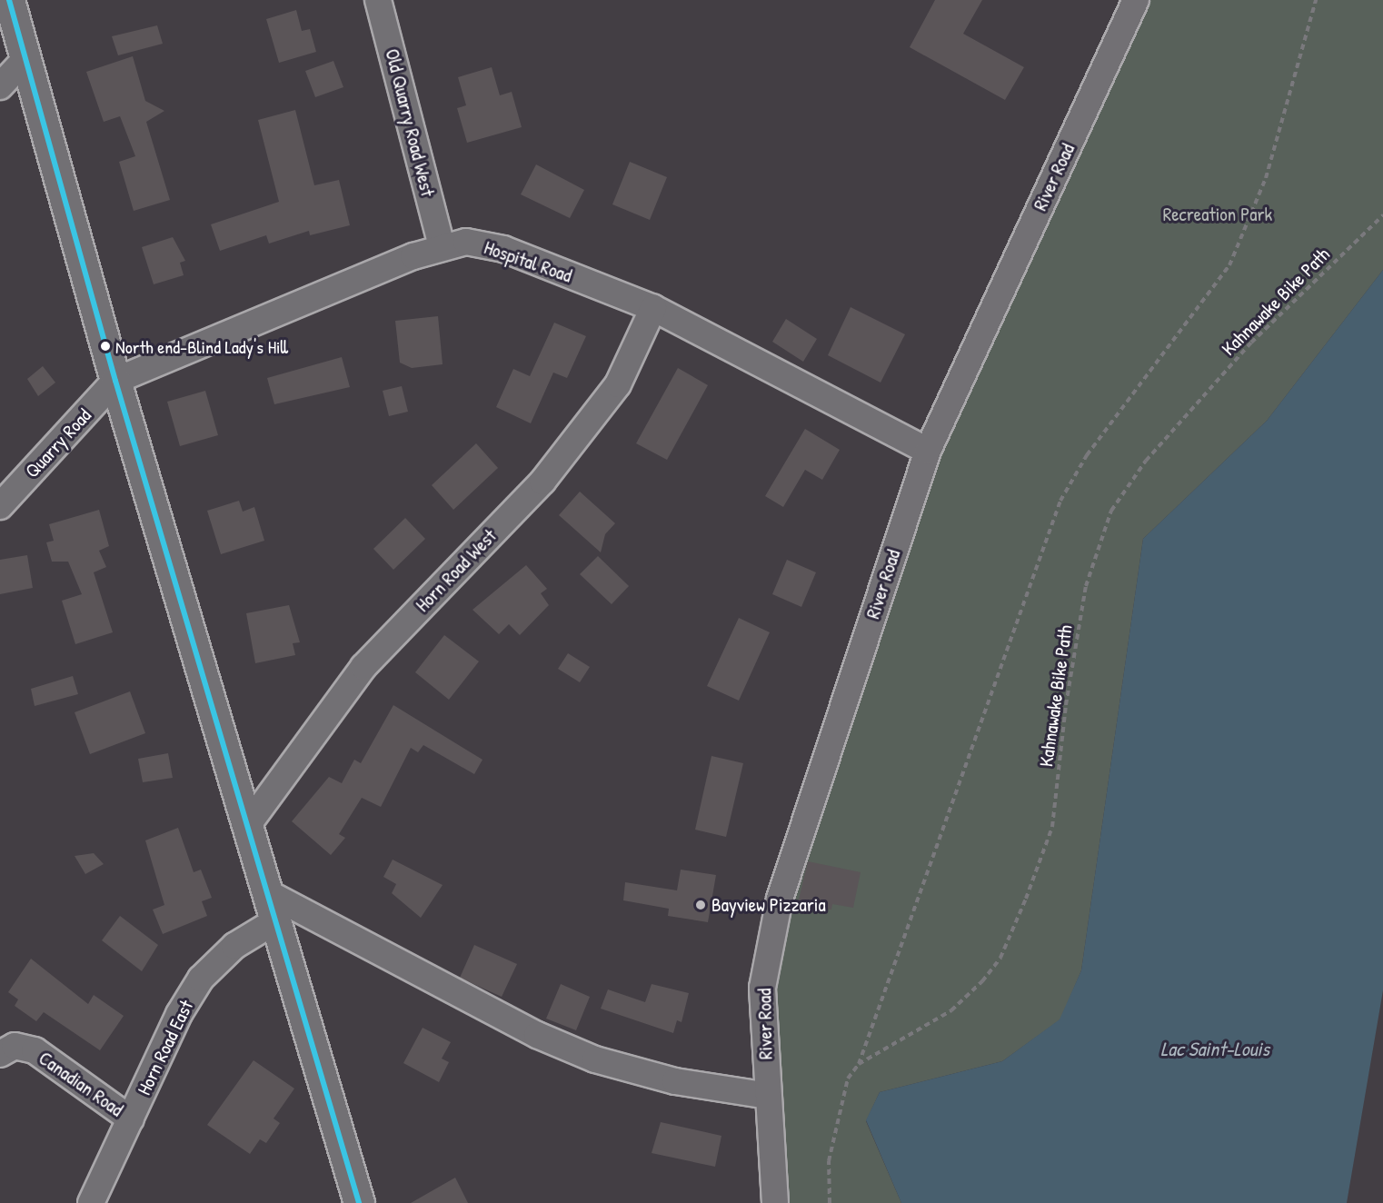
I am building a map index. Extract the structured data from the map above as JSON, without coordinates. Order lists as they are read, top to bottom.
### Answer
{
  "streets": {
    "street": [
      "Old Quarry Road West",
      "River Road",
      "Hospital Road",
      "Quarry Road",
      "Horn Road West",
      "Horn Road East",
      "Canadian Road"
    ],
    "path": ["Kahnawake Bike Path"]
  },
  "crossings": [
    ["Old Quarry Road West", "Hospital Road"],
    ["River Road", "Hospital Road"],
    ["Hospital Road", "Quarry Road"],
    ["Hospital Road", "Horn Road West"],
    ["Horn Road East", "Canadian Road"]
  ],
  "water": ["Lac Saint-Louis"],
  "parks": ["Recreation Park"],
  "places": ["North end-Blind Lady's Hill", "Bayview Pizzaria"]
}
